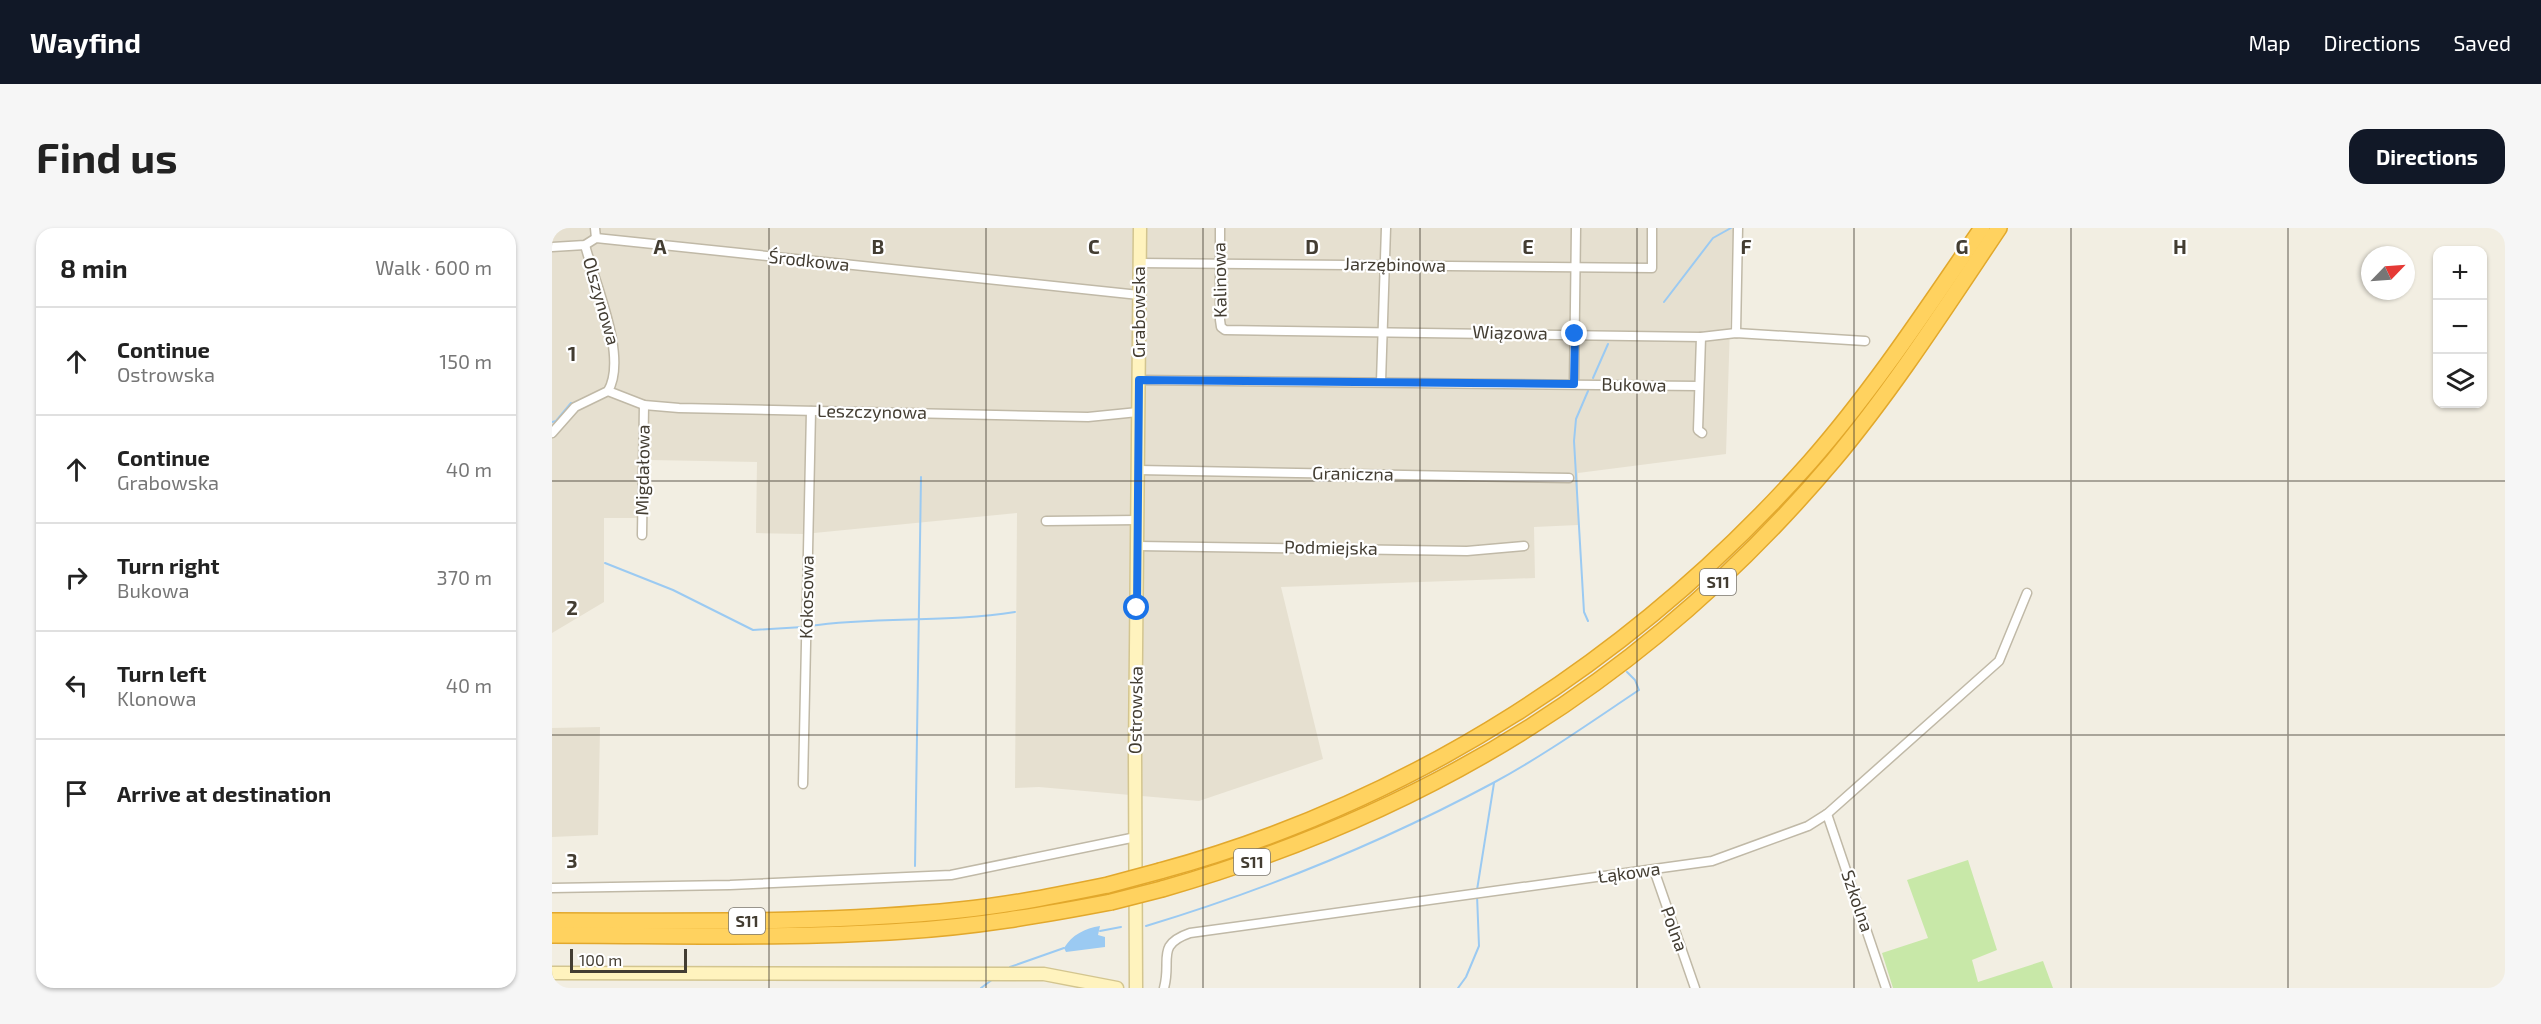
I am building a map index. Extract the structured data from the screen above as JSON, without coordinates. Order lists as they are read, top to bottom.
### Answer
{
  "streets": {
    "highway": ["S11"],
    "street": [
      "Środkowa",
      "Jarzębinowa",
      "Kalinowa",
      "Olszynowa",
      "Grabowska",
      "Wiązowa",
      "Bukowa",
      "Leszczynowa",
      "Migdałowa",
      "Graniczna",
      "Podmiejska",
      "Kokosowa",
      "Ostrowska",
      "Łąkowa",
      "Szkolna",
      "Polna"
    ]
  },
  "crossings": [
    ["Środkowa", "Olszynowa"],
    ["Środkowa", "Grabowska"],
    ["Jarzębinowa", "Kalinowa"],
    ["Jarzębinowa", "Grabowska"],
    ["Kalinowa", "Wiązowa"],
    ["Olszynowa", "Leszczynowa"],
    ["Grabowska", "Bukowa"],
    ["Grabowska", "Leszczynowa"],
    ["Grabowska", "Ostrowska"],
    ["Leszczynowa", "Migdałowa"],
    ["Leszczynowa", "Kokosowa"],
    ["Graniczna", "Ostrowska"],
    ["Podmiejska", "Ostrowska"],
    ["Łąkowa", "Szkolna"],
    ["Łąkowa", "Polna"]
  ],
  "scale_bar": "100 m",
  "north": "top right",
  "page": {
    "header": "Wayfind",
    "nav": ["Map", "Directions", "Saved"],
    "buttons": "Directions",
    "title": "Find us",
    "heading": ["8 min", "Walk · 600 m"],
    "map_buttons": ["+", "−"],
    "list": [
      ["Continue", "Ostrowska", "150 m"],
      ["Continue", "Grabowska", "40 m"],
      ["Turn right", "Bukowa", "370 m"],
      ["Turn left", "Klonowa", "40 m"],
      "Arrive at destination"
    ],
    "scale": "100 m"
  },
  "grid": {
    "columns": [
      "A",
      "B",
      "C",
      "D",
      "E",
      "F",
      "G",
      "H"
    ],
    "rows": ["1", "2", "3"]
  }
}
